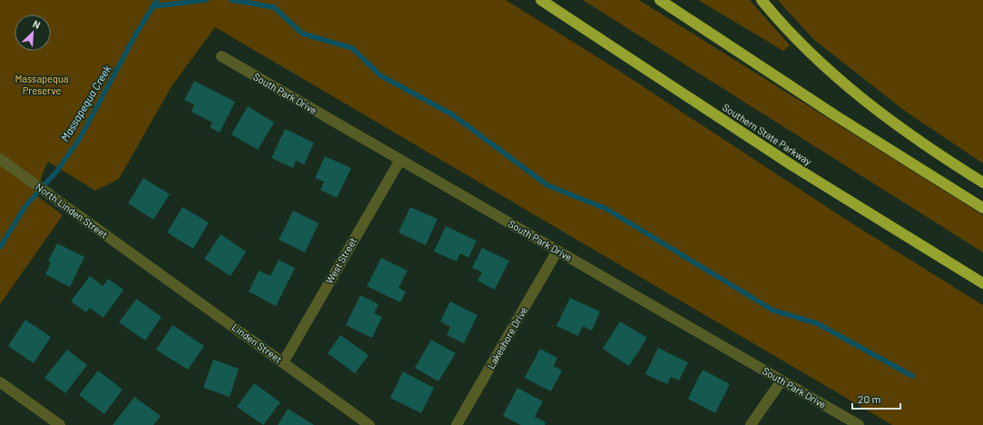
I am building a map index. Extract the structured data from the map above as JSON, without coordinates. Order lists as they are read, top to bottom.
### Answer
{
  "streets": {
    "highway": ["Southern State Parkway"],
    "street": [
      "South Park Drive",
      "North Linden Street",
      "West Street",
      "Lakeshore Drive",
      "Linden Street"
    ]
  },
  "crossings": [
    ["South Park Drive", "West Street"],
    ["South Park Drive", "Lakeshore Drive"],
    ["North Linden Street", "Linden Street"],
    ["West Street", "Linden Street"]
  ],
  "water": ["Massapequa Creek"],
  "parks": ["Massapequa Preserve"],
  "scale_bar": "20 m",
  "north": "top right"
}
